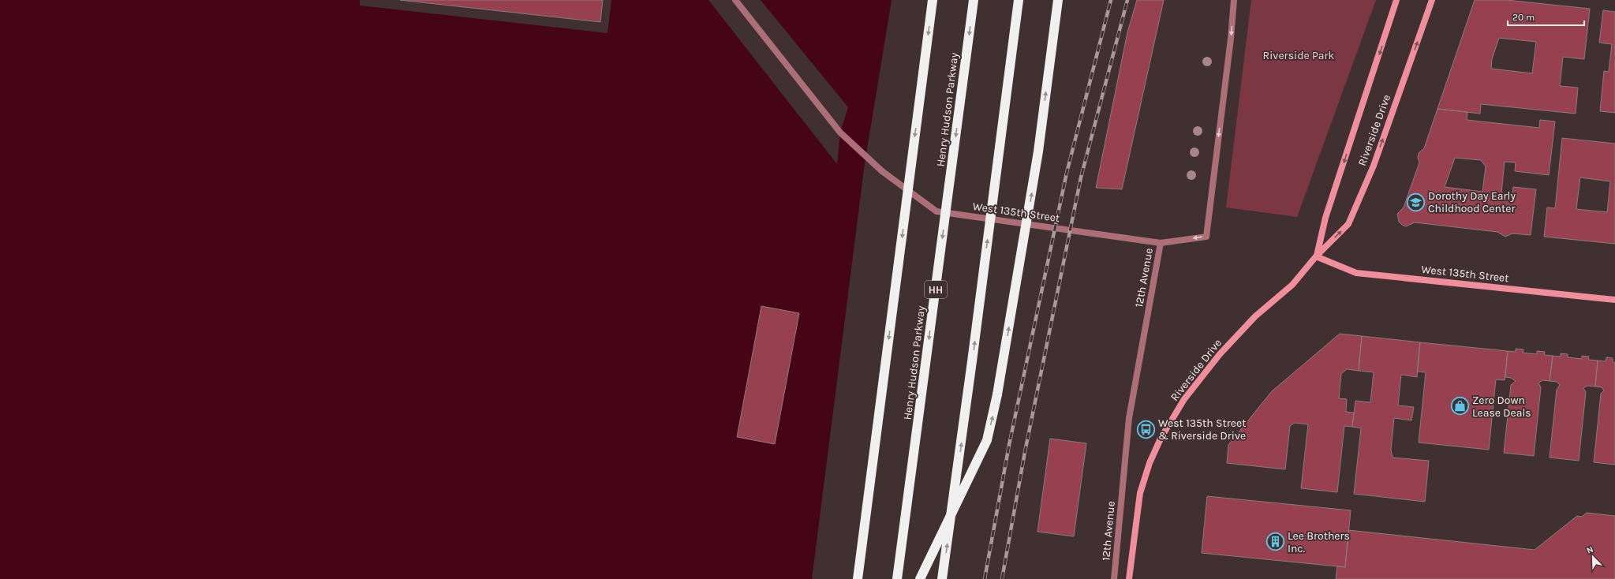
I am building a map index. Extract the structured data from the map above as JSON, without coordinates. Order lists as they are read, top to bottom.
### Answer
{
  "streets": {
    "highway": ["Henry Hudson Parkway", "HH"],
    "main road": ["Riverside Drive", "West 135th Street"],
    "street": ["12th Avenue"]
  },
  "crossings": [
    ["Riverside Drive", "West 135th Street"],
    ["West 135th Street", "12th Avenue"]
  ],
  "one_way": ["12th Avenue"],
  "parks": ["Riverside Park"],
  "places": {
    "school or university": ["Dorothy Day Early Childhood Center"],
    "shop": ["Zero Down Lease Deals"],
    "bus stop": ["West 135th Street & Riverside Drive"],
    "building": ["Lee Brothers Inc."]
  },
  "scale_bar": "20 m",
  "north": "top left"
}
